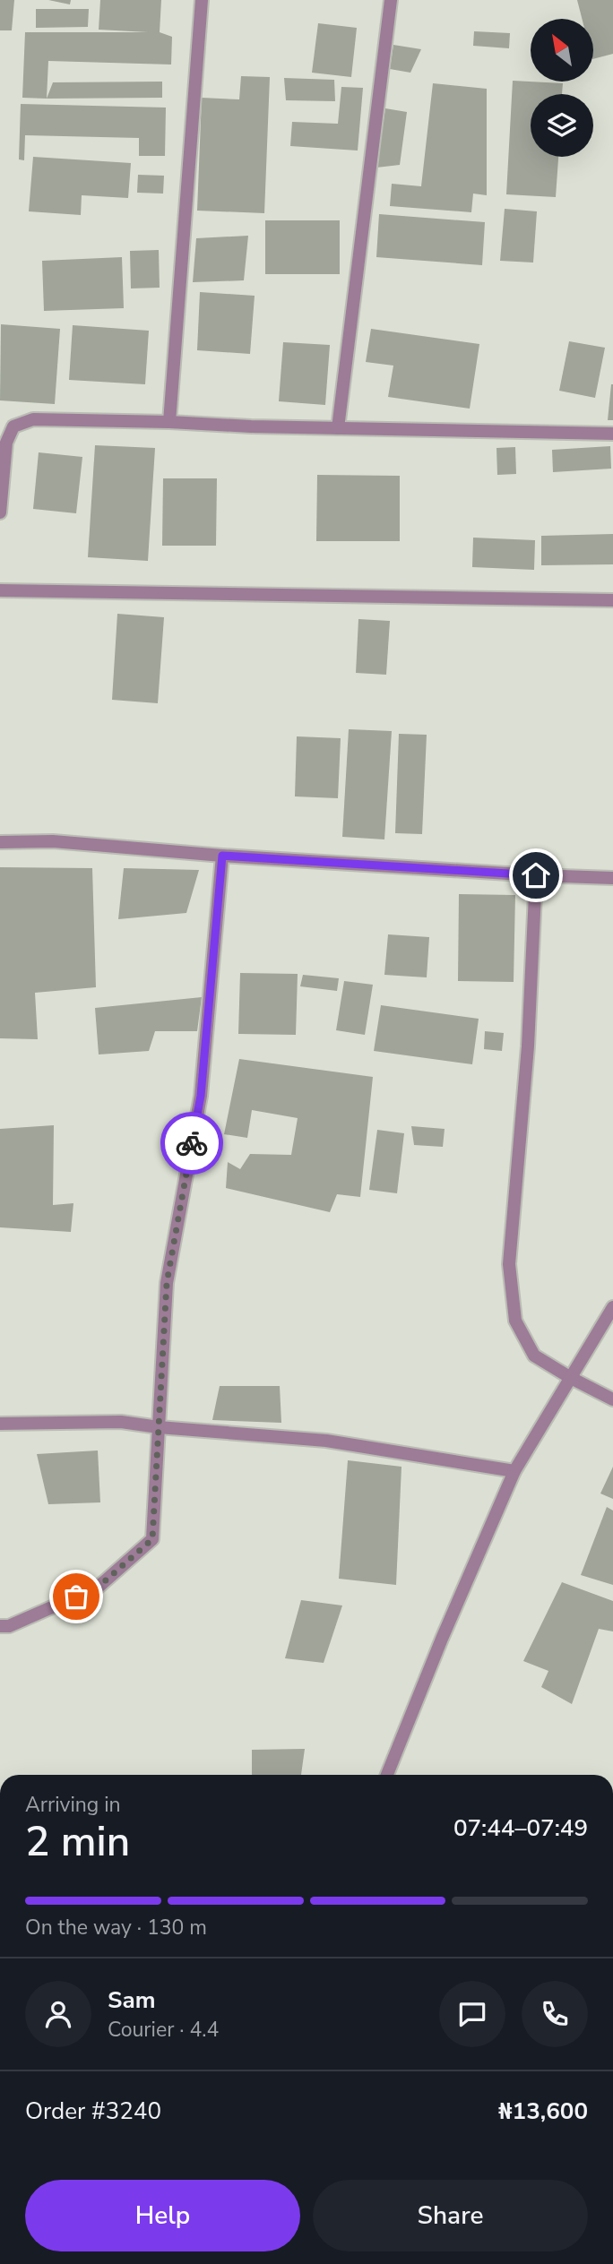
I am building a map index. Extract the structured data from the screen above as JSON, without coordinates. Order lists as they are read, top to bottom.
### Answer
{
  "north": "top left",
  "page": {
    "heading": ["2 min", "Arriving in", "07:44–07:49"],
    "panel": [
      "Sam",
      "Courier · 4.4",
      "Order #3240",
      "₦13,600"
    ],
    "bar": "On the way · 130 m",
    "buttons": ["Help", "Share"]
  }
}
